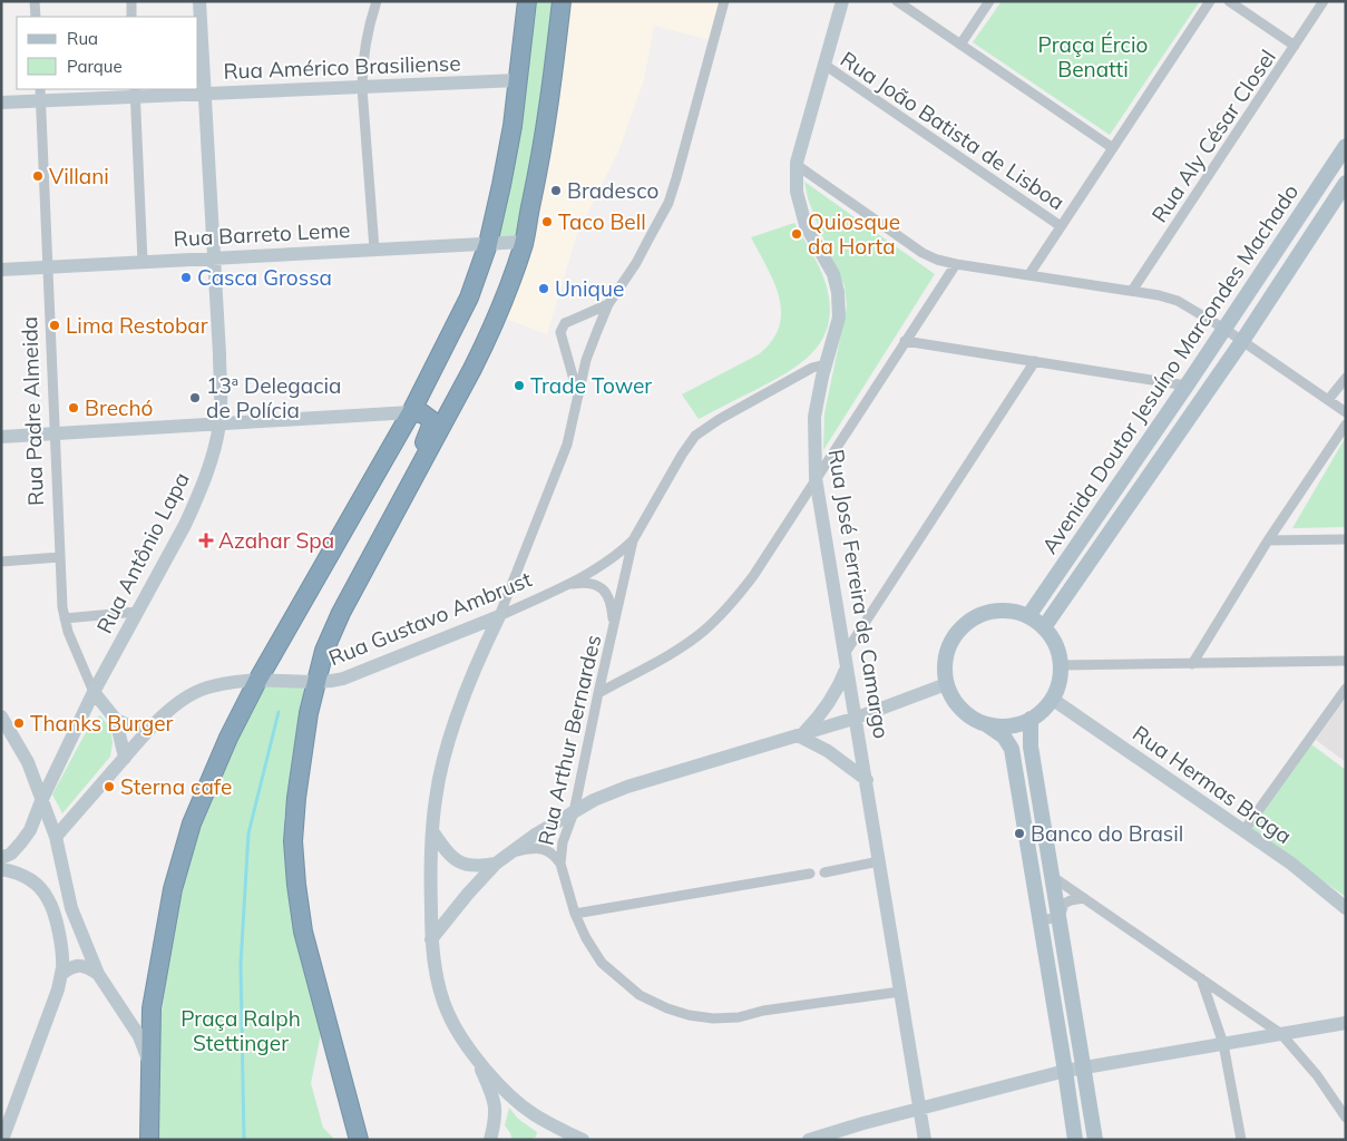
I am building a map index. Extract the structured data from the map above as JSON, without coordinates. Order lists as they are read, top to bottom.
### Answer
{
  "streets": {
    "main road": ["Avenida Doutor Jesuíno Marcondes Machado"],
    "street": [
      "Rua Américo Brasiliense",
      "Rua João Batista de Lisboa",
      "Rua Aly César Closel",
      "Rua Barreto Leme",
      "Rua Padre Almeida",
      "Rua Antônio Lapa",
      "Rua José Ferreira de Camargo",
      "Rua Gustavo Ambrust",
      "Rua Arthur Bernardes",
      "Rua Hermas Braga"
    ]
  },
  "crossings": [
    ["Rua Américo Brasiliense", "Rua Padre Almeida"],
    ["Rua Américo Brasiliense", "Rua Antônio Lapa"],
    ["Rua João Batista de Lisboa", "Rua José Ferreira de Camargo"],
    ["Rua Barreto Leme", "Rua Padre Almeida"],
    ["Rua Barreto Leme", "Rua Antônio Lapa"],
    ["Avenida Doutor Jesuíno Marcondes Machado", "Rua Hermas Braga"],
    ["Rua Padre Almeida", "Rua Antônio Lapa"],
    ["Rua José Ferreira de Camargo", "Rua Arthur Bernardes"],
    ["Rua Gustavo Ambrust", "Rua Arthur Bernardes"]
  ],
  "parks": ["Praça Ércio Benatti", "Praça Ralph Stettinger"],
  "places": {
    "other": [
      "Villani",
      "Bradesco",
      "Taco Bell",
      "Quiosque da Horta",
      "Casca Grossa",
      "Unique",
      "Lima Restobar",
      "Trade Tower",
      "13ª Delegacia de Polícia",
      "Brechó",
      "Thanks Burger",
      "Sterna cafe",
      "Banco do Brasil"
    ],
    "health": ["Azahar Spa"]
  },
  "legend": ["Rua", "Parque"]
}
